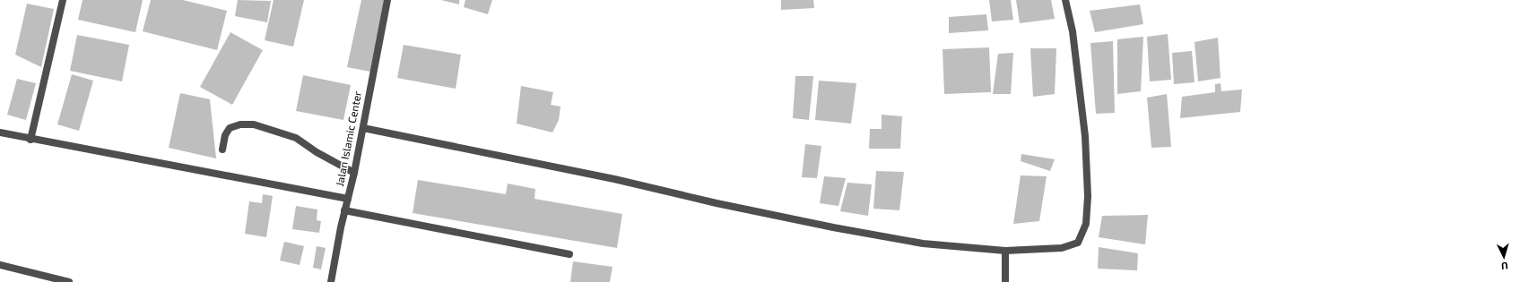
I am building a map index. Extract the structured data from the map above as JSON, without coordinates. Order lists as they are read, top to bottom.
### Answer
{
  "streets": {
    "street": ["Jalan Islamic Center"]
  },
  "north": "bottom"
}
